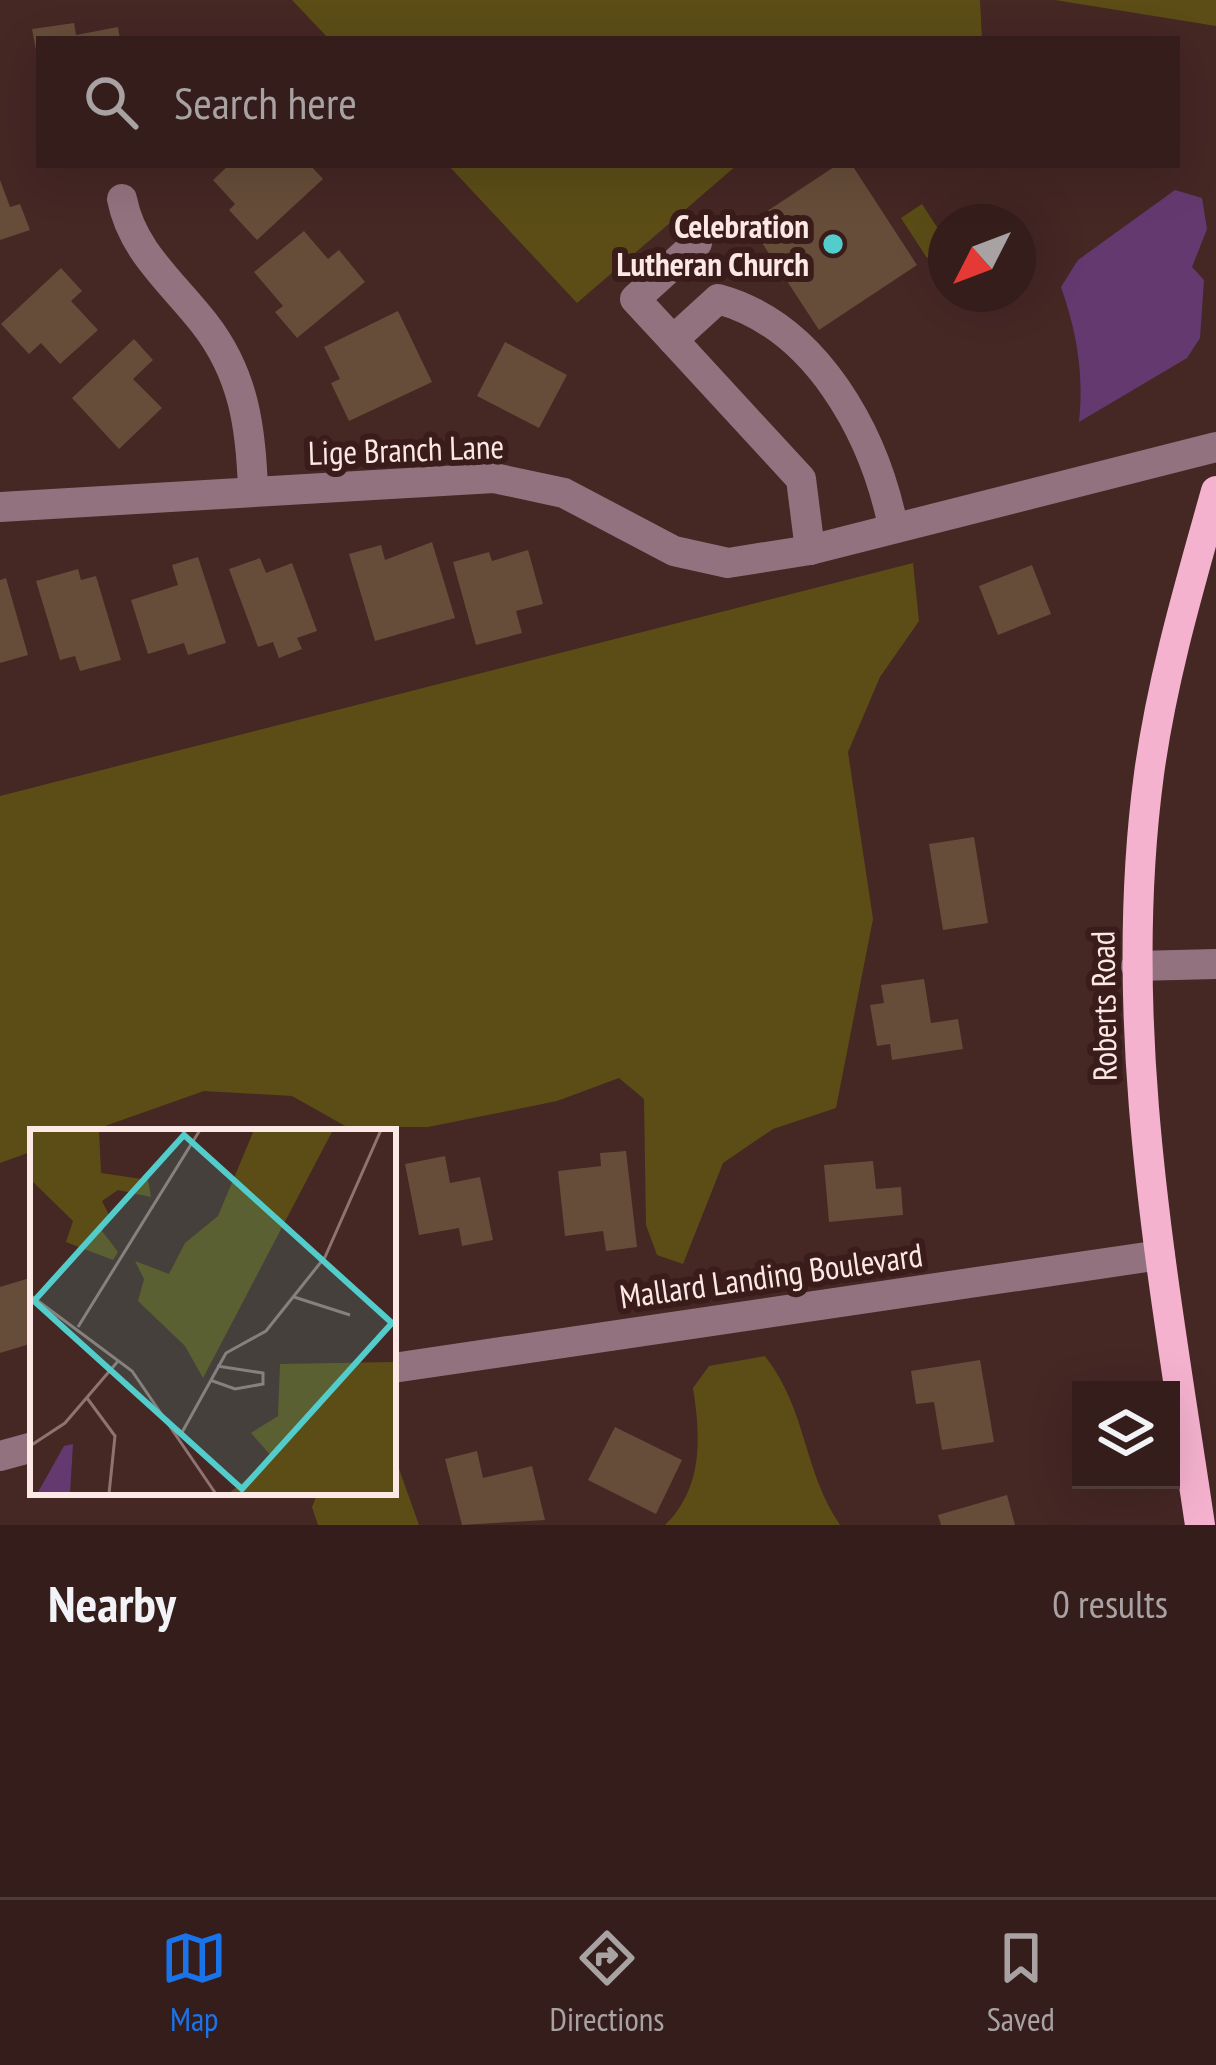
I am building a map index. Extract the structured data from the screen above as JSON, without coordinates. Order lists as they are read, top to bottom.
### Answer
{
  "streets": {
    "main road": ["Roberts Road"],
    "street": ["Lige Branch Lane", "Mallard Landing Boulevard"]
  },
  "crossings": [
    ["Roberts Road", "Mallard Landing Boulevard"]
  ],
  "places": ["Celebration Lutheran Church"],
  "north": "bottom left",
  "page": {
    "search": "Search here",
    "heading": ["Nearby", "0 results"],
    "nav": ["Map", "Directions", "Saved"]
  }
}
